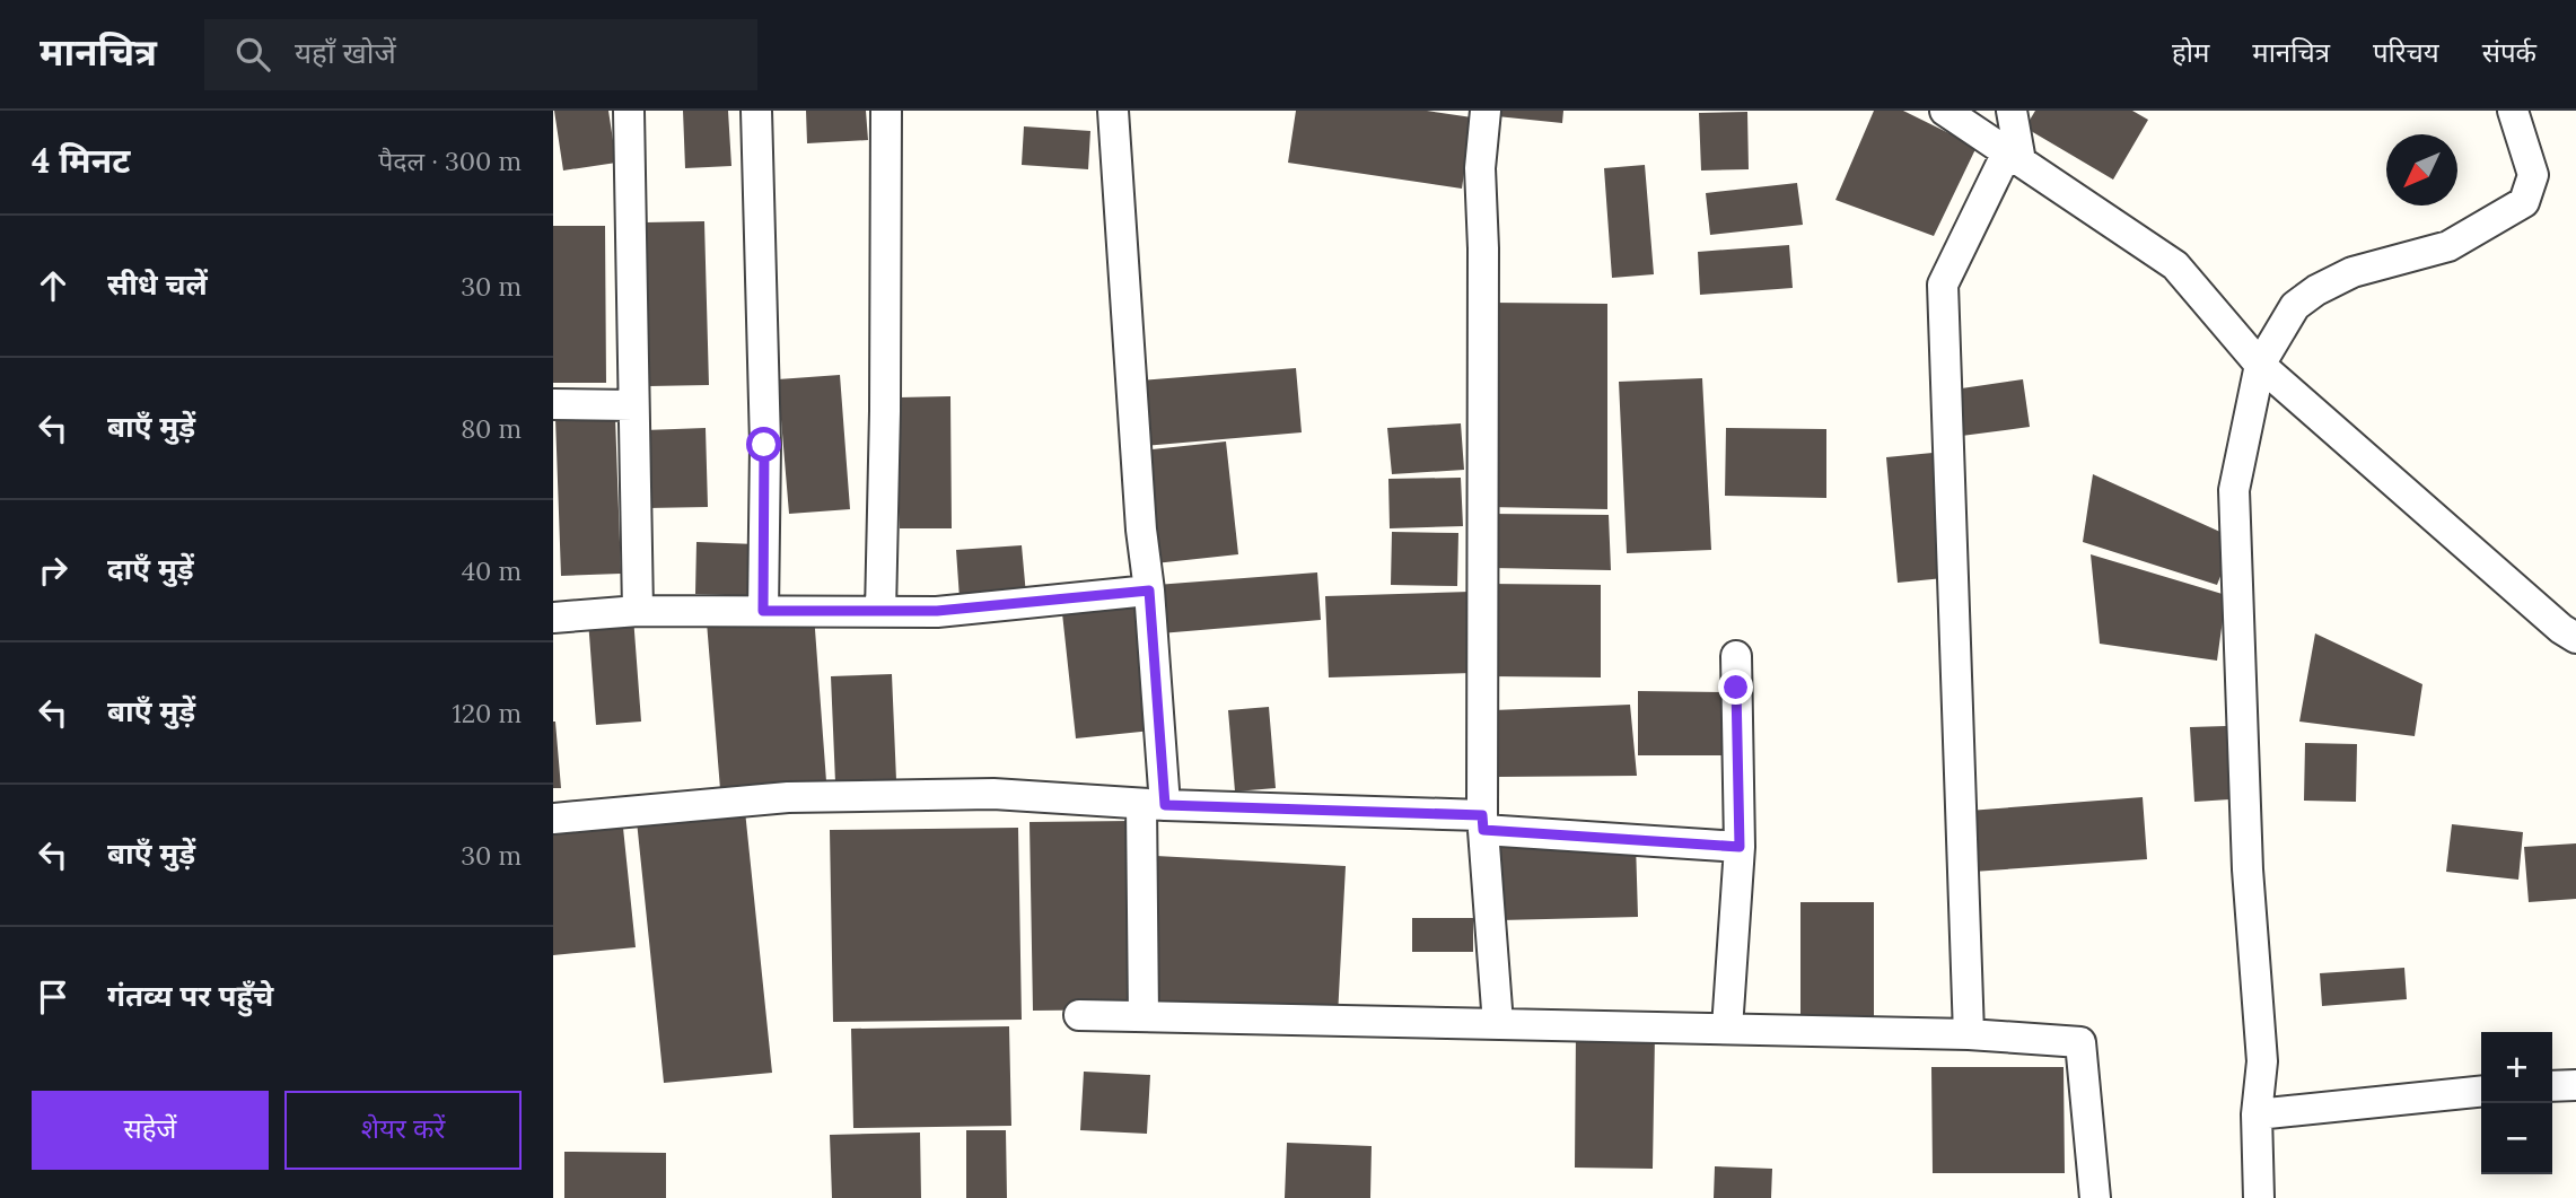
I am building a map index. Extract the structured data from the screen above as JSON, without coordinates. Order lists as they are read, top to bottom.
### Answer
{
  "north": "bottom left",
  "page": {
    "header": "मानचित्र",
    "search": "यहाँ खोजें",
    "nav": [
      "होम",
      "मानचित्र",
      "परिचय",
      "संपर्क"
    ],
    "heading": ["4 मिनट", "पैदल · 300 m"],
    "list": [
      ["सीधे चलें", "30 m"],
      ["बाएँ मुड़ें", "80 m"],
      ["दाएँ मुड़ें", "40 m"],
      ["बाएँ मुड़ें", "120 m"],
      ["बाएँ मुड़ें", "30 m"],
      "गंतव्य पर पहुँचे"
    ],
    "map_buttons": ["+", "−"],
    "buttons": ["सहेजें", "शेयर करें"]
  }
}
